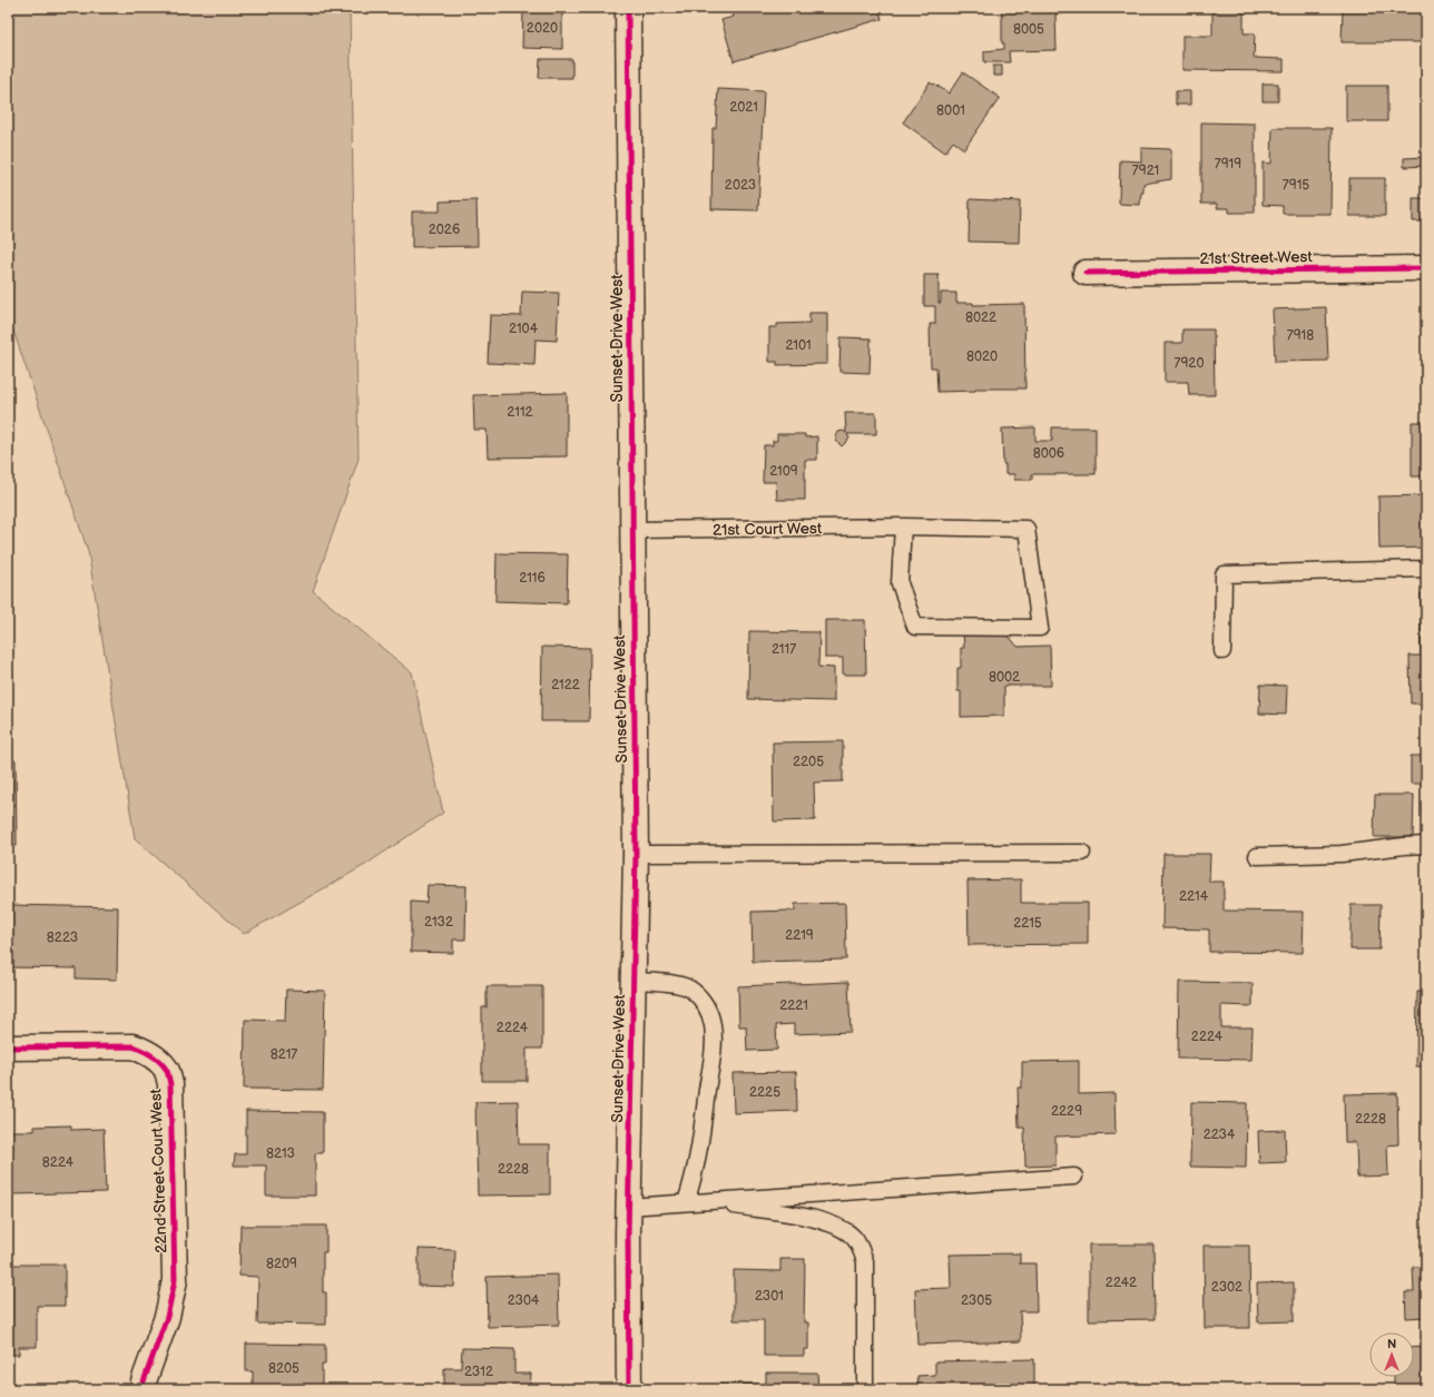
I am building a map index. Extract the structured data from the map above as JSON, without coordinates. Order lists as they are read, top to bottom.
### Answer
{
  "streets": {
    "street": ["21st Street West", "Sunset Drive West", "22nd Street Court West"],
    "lane": ["21st Court West"]
  },
  "crossings": [
    ["Sunset Drive West", "21st Court West"]
  ],
  "house_numbers": [
    "2020",
    "8005",
    "2021",
    "8001",
    "7919",
    "7921",
    "2023",
    "7915",
    "2026",
    "8022",
    "2104",
    "7918",
    "2101",
    "8020",
    "7920",
    "2112",
    "8006",
    "2109",
    "2116",
    "2117",
    "8002",
    "2122",
    "2205",
    "2214",
    "2132",
    "2215",
    "2219",
    "8223",
    "2221",
    "2224",
    "2224",
    "8217",
    "2225",
    "2229",
    "2228",
    "2234",
    "8213",
    "8224",
    "2228",
    "8209",
    "2242",
    "2302",
    "2301",
    "2304",
    "2305",
    "8205",
    "2312"
  ],
  "north": "top"
}
